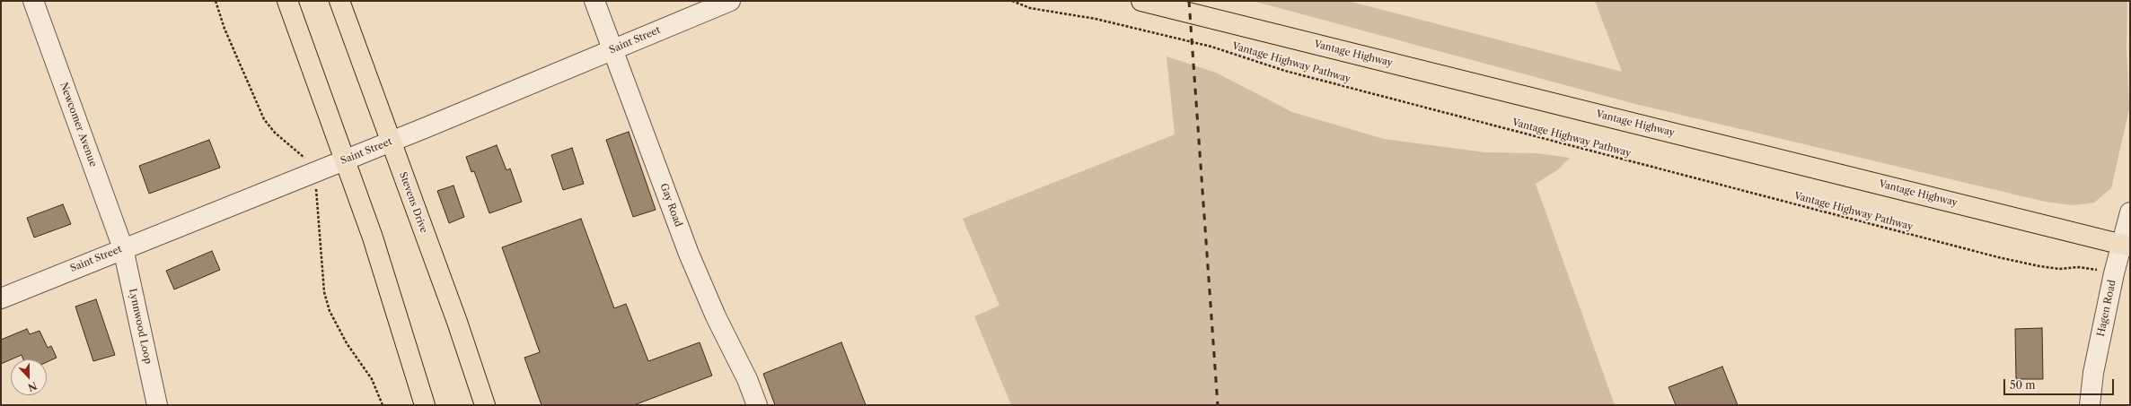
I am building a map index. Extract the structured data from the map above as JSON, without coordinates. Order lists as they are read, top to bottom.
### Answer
{
  "streets": {
    "main road": ["Vantage Highway", "Stevens Drive"],
    "street": [
      "Saint Street",
      "Newcomer Avenue",
      "Gay Road",
      "Hagen Road",
      "Lynnwood Loop"
    ],
    "path": ["Vantage Highway Pathway"]
  },
  "crossings": [
    ["Saint Street", "Newcomer Avenue"],
    ["Saint Street", "Stevens Drive"],
    ["Saint Street", "Gay Road"],
    ["Saint Street", "Lynnwood Loop"],
    ["Vantage Highway", "Hagen Road"],
    ["Vantage Highway Pathway", "Hagen Road"],
    ["Newcomer Avenue", "Lynnwood Loop"]
  ],
  "scale_bar": "50 m",
  "north": "bottom"
}
